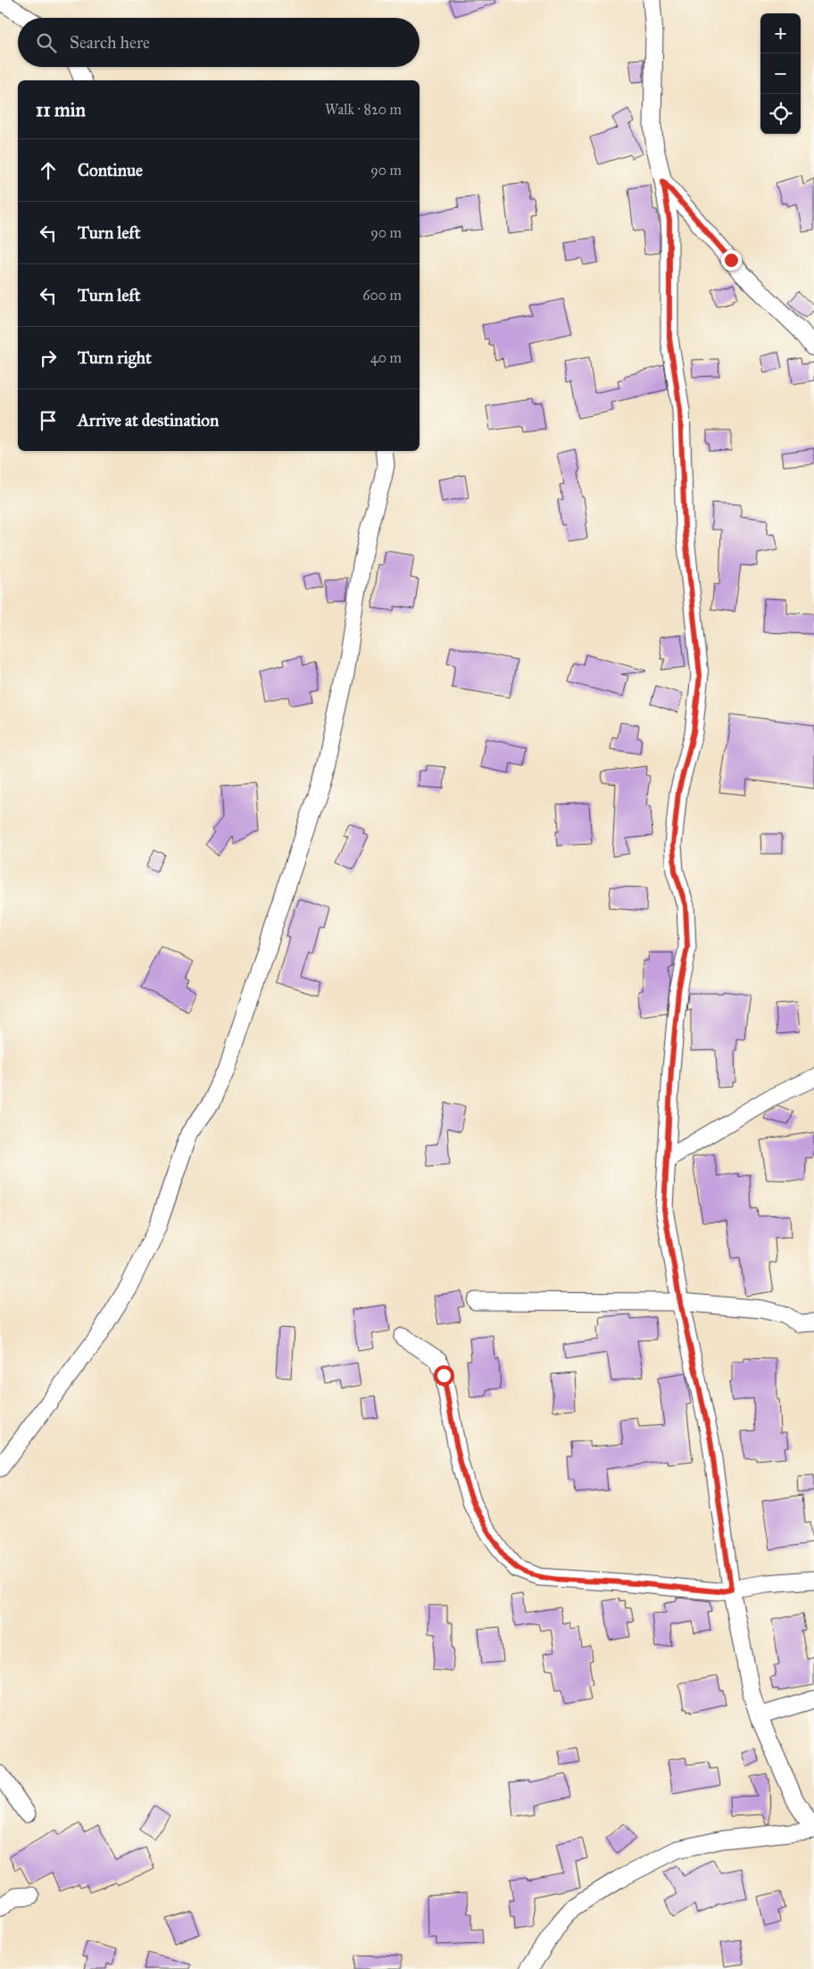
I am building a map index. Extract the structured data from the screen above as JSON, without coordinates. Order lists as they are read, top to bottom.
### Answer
{
  "page": {
    "map_buttons": ["+", "−"],
    "search": "Search here",
    "heading": ["11 min", "Walk · 820 m"],
    "list": [
      ["Continue", "90 m"],
      ["Turn left", "90 m"],
      ["Turn left", "600 m"],
      ["Turn right", "40 m"],
      "Arrive at destination"
    ]
  }
}
